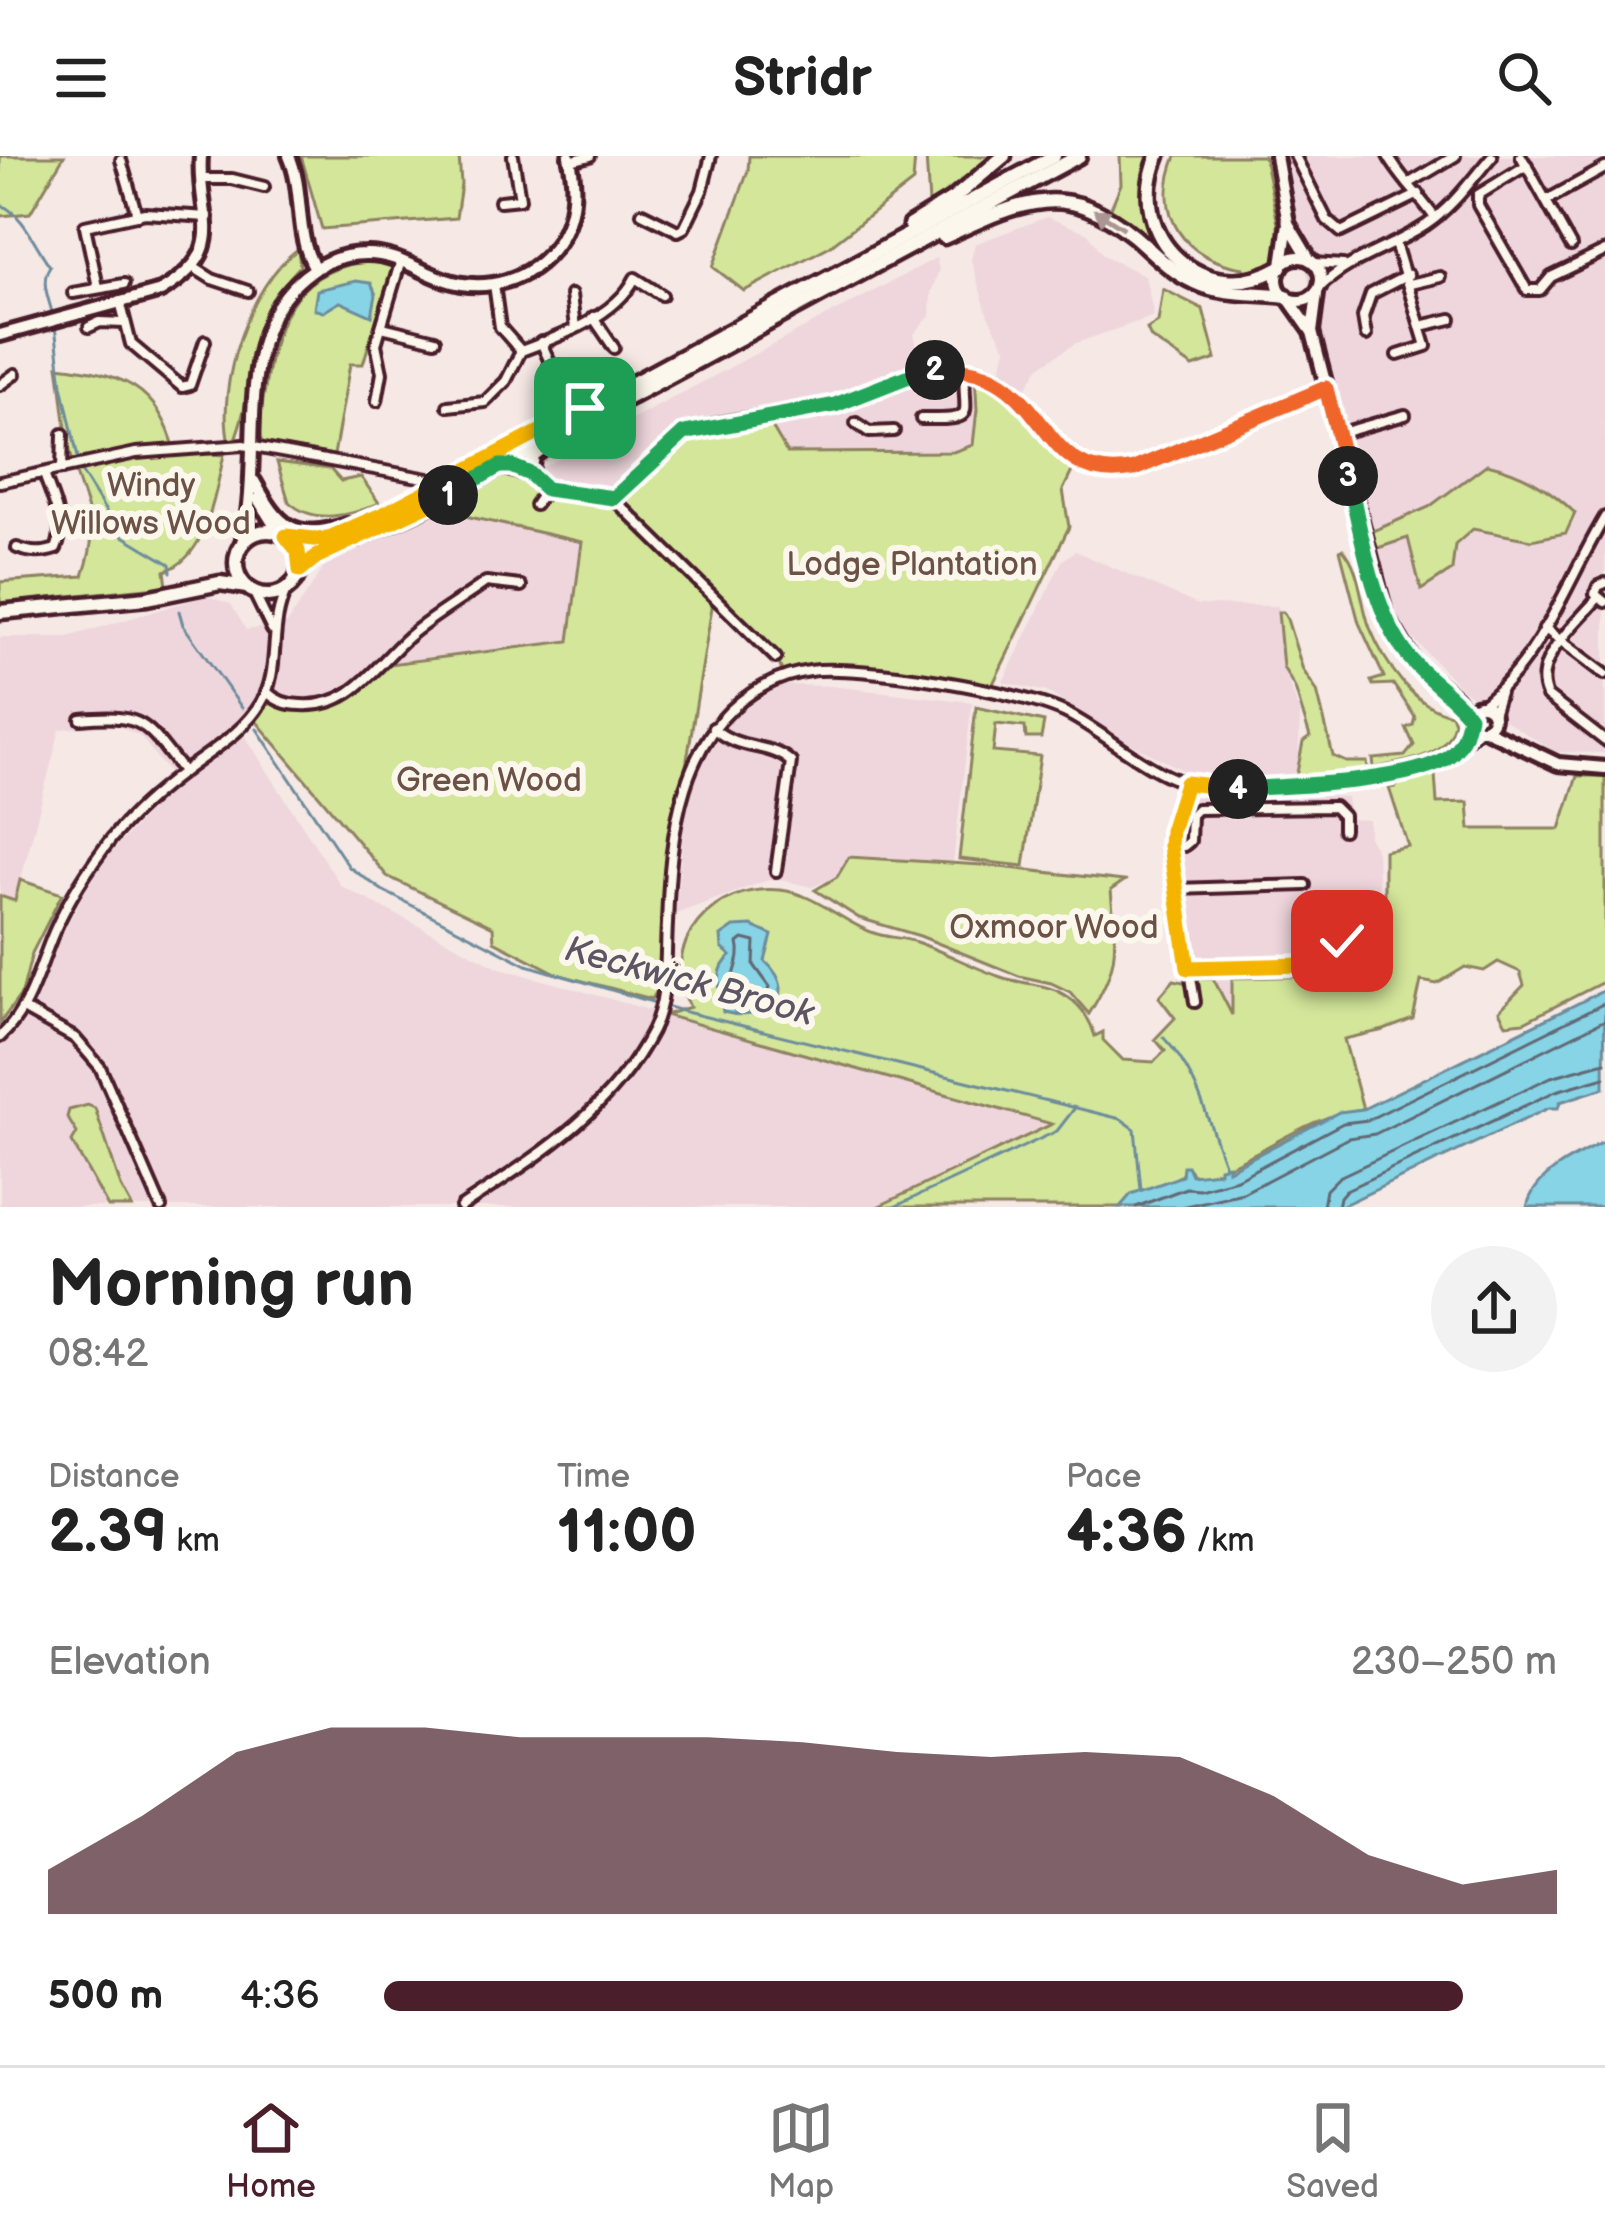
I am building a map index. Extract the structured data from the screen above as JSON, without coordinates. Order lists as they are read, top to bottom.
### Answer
{
  "water": ["Keckwick Brook"],
  "parks": [
    "Windy Willows Wood",
    "Lodge Plantation",
    "Green Wood",
    "Oxmoor Wood"
  ],
  "page": {
    "header": "Stridr",
    "pins": [
      "2",
      "3",
      "1",
      "4"
    ],
    "heading": ["Morning run", "08:42"],
    "stats": [
      ["Distance", "2.39 km"],
      ["Time", "11:00"],
      ["Pace", "4:36 /km"]
    ],
    "chart": ["Elevation", "230–250 m"],
    "list": [
      {
        "name": "500 m",
        "note": "4:36"
      }
    ],
    "tabs": ["Home", "Map", "Saved"]
  }
}
